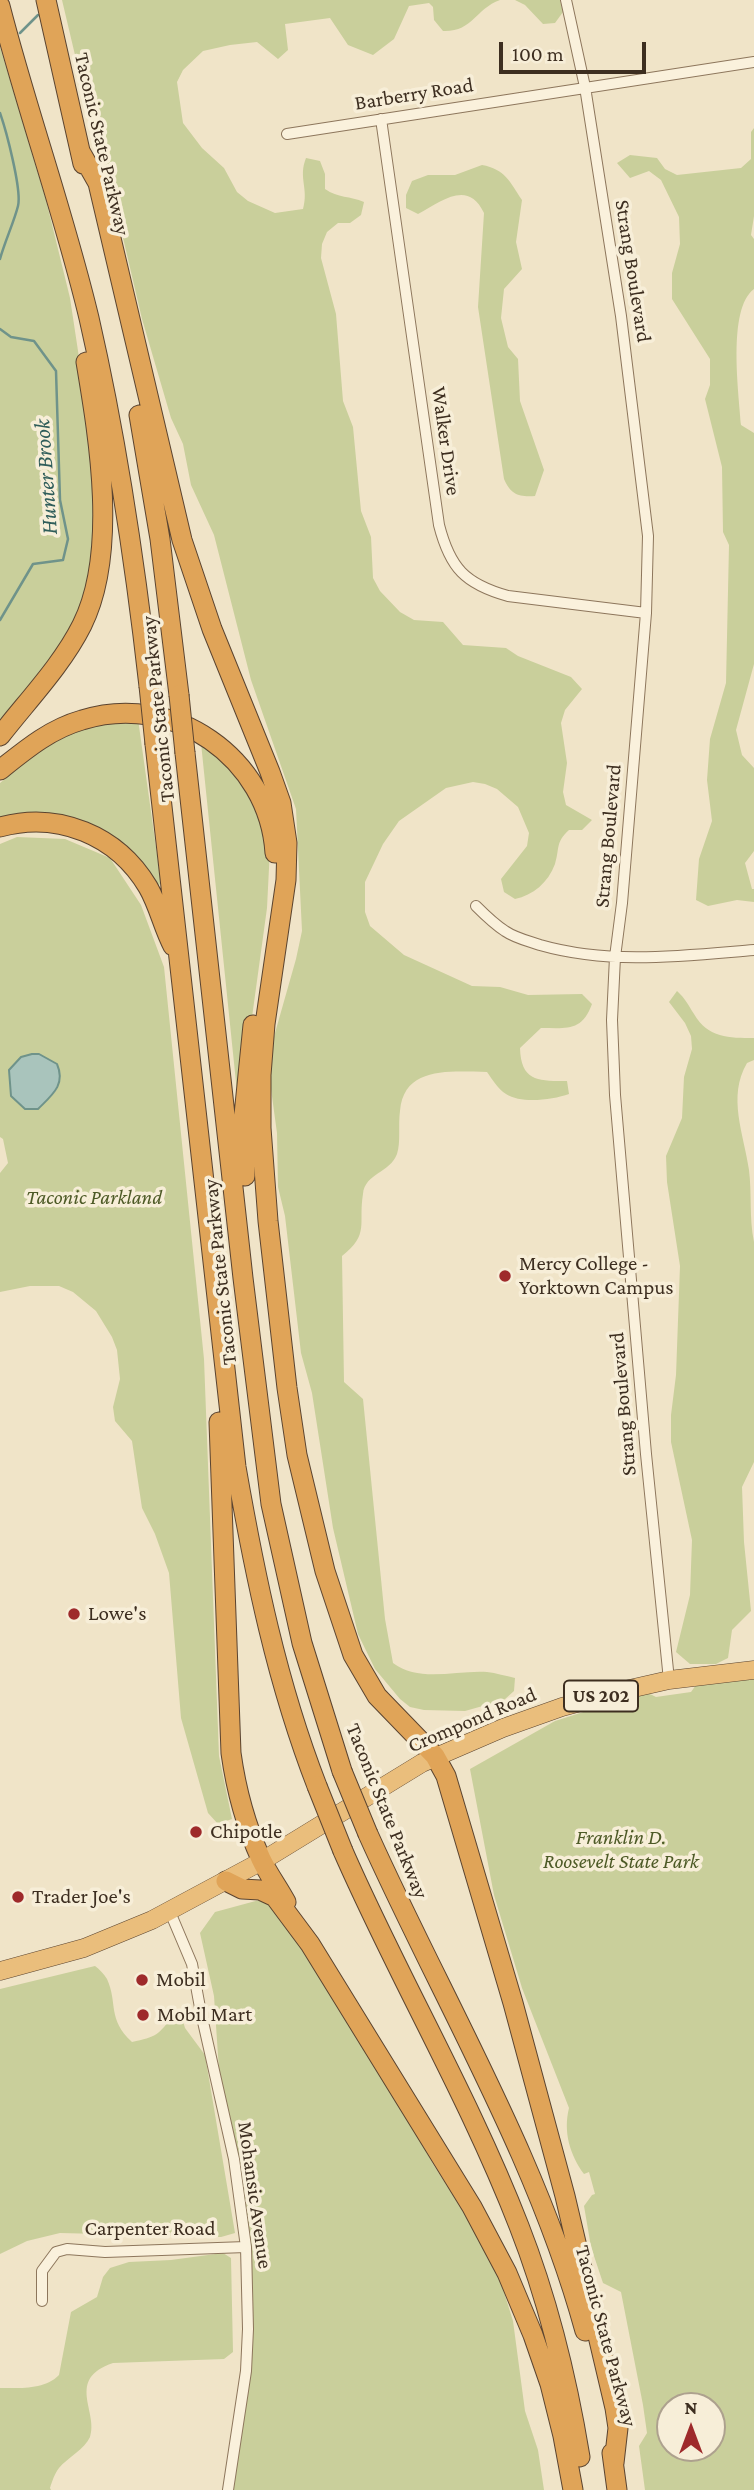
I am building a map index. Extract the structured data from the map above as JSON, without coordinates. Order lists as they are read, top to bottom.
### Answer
{
  "streets": {
    "highway": ["Taconic State Parkway", "US 202", "Crompond Road"],
    "street": [
      "Barberry Road",
      "Strang Boulevard",
      "Walker Drive",
      "Mohansic Avenue",
      "Carpenter Road"
    ]
  },
  "crossings": [
    ["Barberry Road", "Strang Boulevard"],
    ["Barberry Road", "Walker Drive"],
    ["Strang Boulevard", "Walker Drive"],
    ["Strang Boulevard", "Crompond Road"],
    ["Crompond Road", "Mohansic Avenue"],
    ["Mohansic Avenue", "Carpenter Road"]
  ],
  "water": ["Hunter Brook"],
  "parks": ["Taconic Parkland", "Franklin D. Roosevelt State Park"],
  "places": [
    "Mercy College - Yorktown Campus",
    "Lowe's",
    "Chipotle",
    "Trader Joe's",
    "Mobil",
    "Mobil Mart"
  ],
  "scale_bar": "100 m",
  "north": "top"
}
